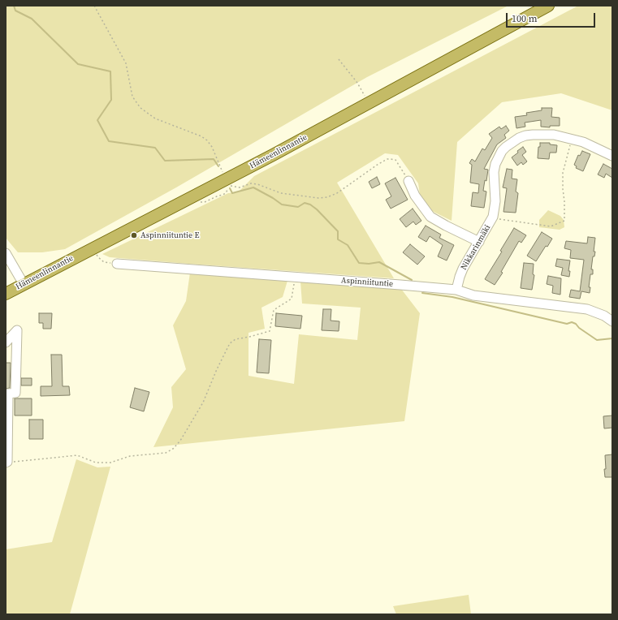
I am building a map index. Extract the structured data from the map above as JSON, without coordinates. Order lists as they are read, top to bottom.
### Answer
{
  "streets": {
    "main road": ["Hämeenlinnantie"],
    "street": ["Nikkarinmäki", "Aspinniituntie"]
  },
  "crossings": [
    ["Nikkarinmäki", "Aspinniituntie"]
  ],
  "places": ["Aspinniituntie E"],
  "scale_bar": "100 m"
}
